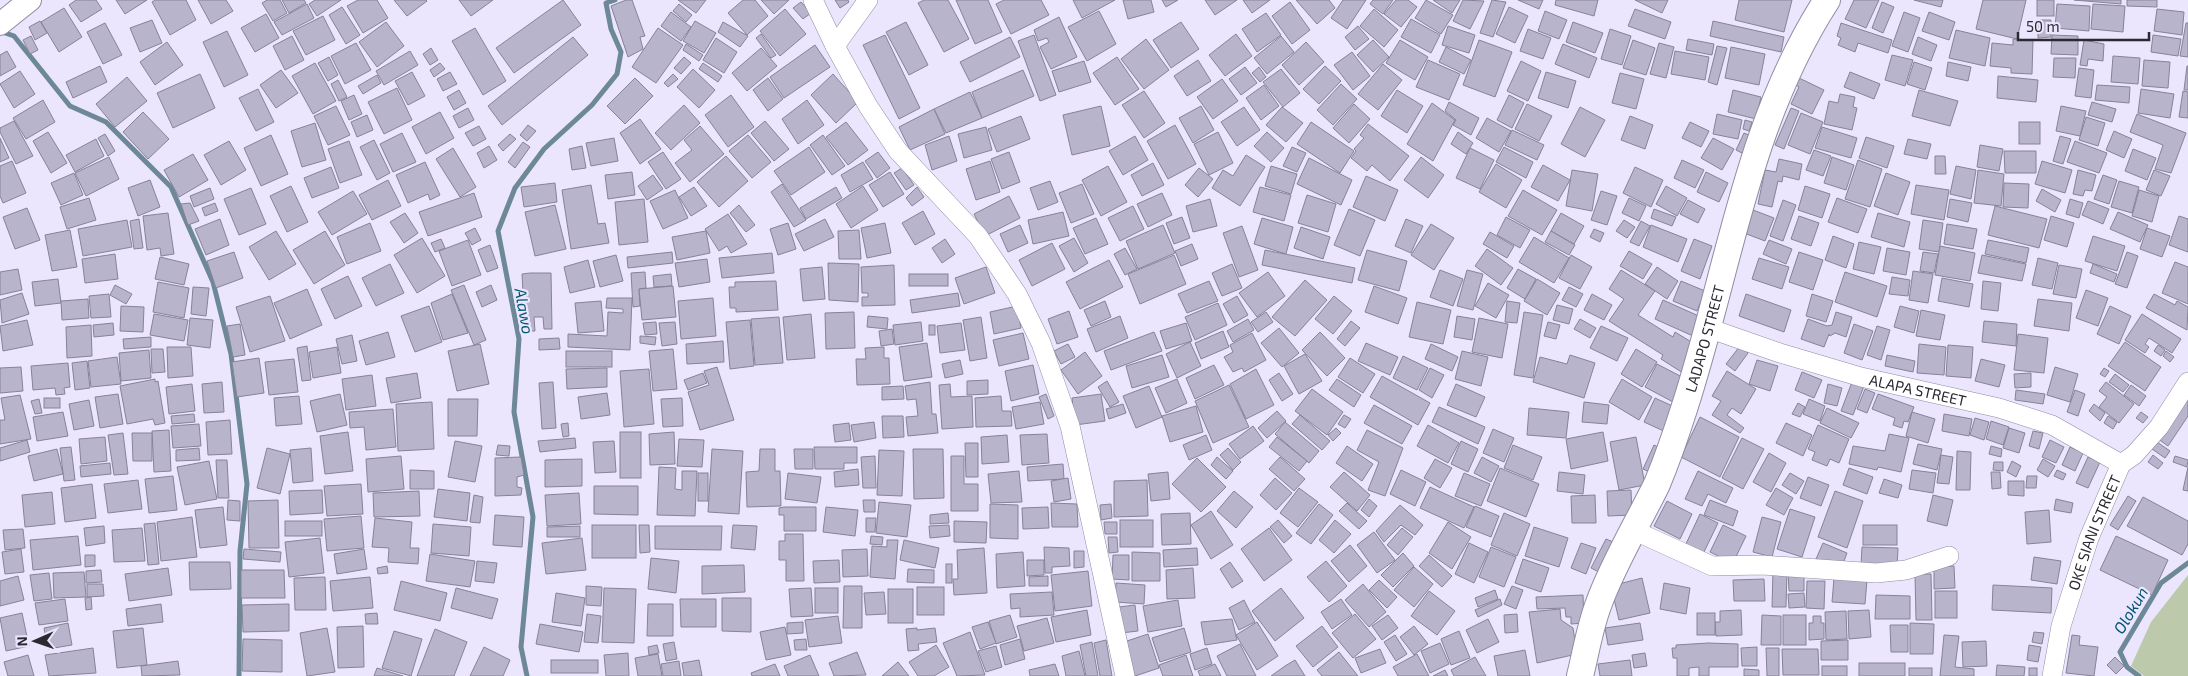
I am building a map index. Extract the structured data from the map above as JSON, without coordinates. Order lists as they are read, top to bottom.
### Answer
{
  "streets": {
    "main road": ["LADAPO STREET"],
    "street": ["ALAPA STREET", "OKE SIANI STREET"]
  },
  "crossings": [
    ["LADAPO STREET", "ALAPA STREET"],
    ["ALAPA STREET", "OKE SIANI STREET"]
  ],
  "water": ["Alawo", "Olokun"],
  "scale_bar": "50 m",
  "north": "left"
}
